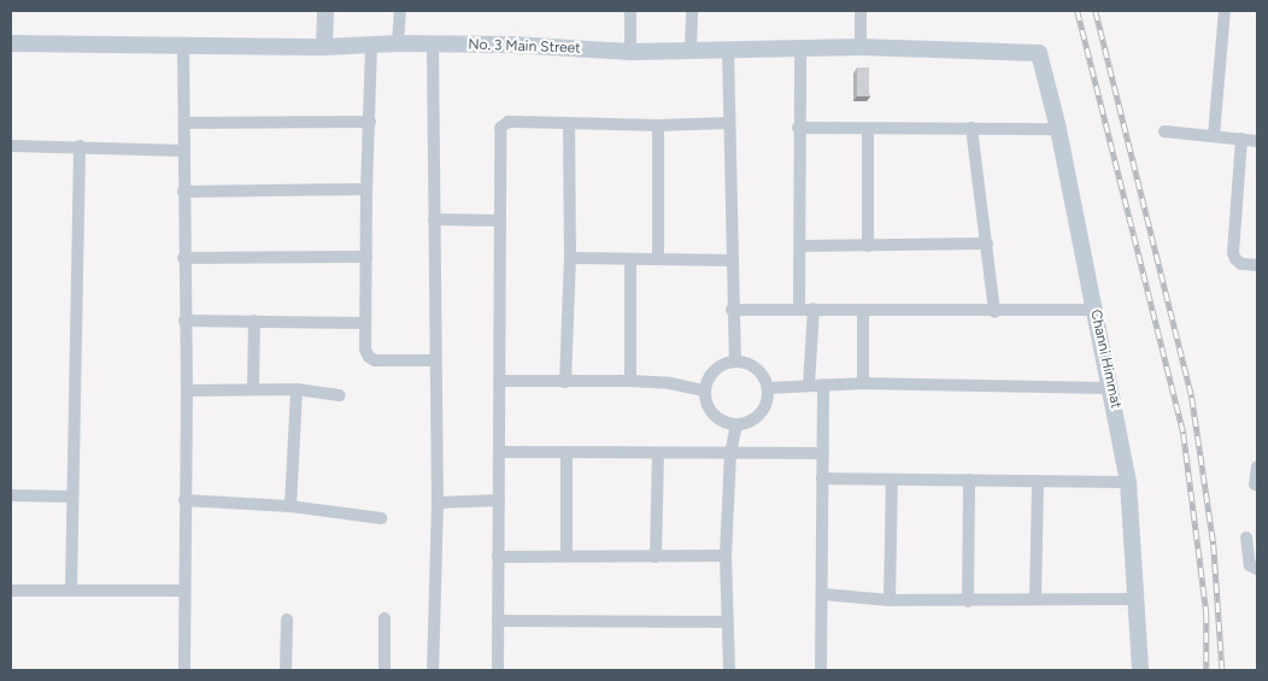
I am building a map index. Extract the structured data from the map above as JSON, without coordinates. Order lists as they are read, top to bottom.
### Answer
{
  "streets": {
    "street": ["No. 3 Main Street", "Channi Himmat"]
  },
  "crossings": [
    ["No. 3 Main Street", "Channi Himmat"]
  ]
}
